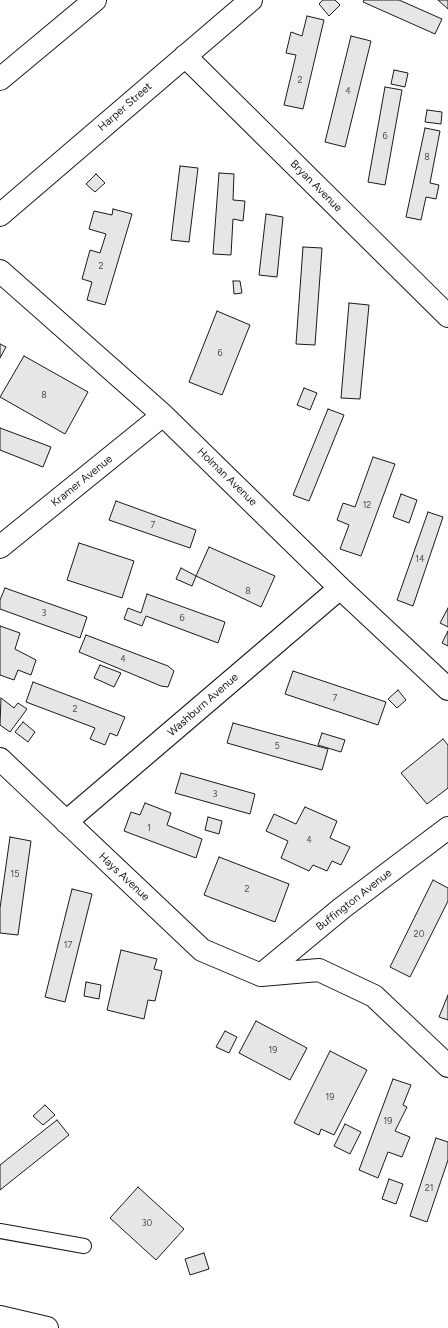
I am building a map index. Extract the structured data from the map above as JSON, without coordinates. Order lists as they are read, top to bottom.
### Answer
{
  "streets": {
    "street": [
      "Harper Street",
      "Bryan Avenue",
      "Holman Avenue",
      "Kramer Avenue",
      "Washburn Avenue",
      "Hays Avenue",
      "Buffington Avenue"
    ]
  },
  "crossings": [
    ["Harper Street", "Bryan Avenue"],
    ["Holman Avenue", "Kramer Avenue"],
    ["Holman Avenue", "Washburn Avenue"],
    ["Washburn Avenue", "Hays Avenue"],
    ["Hays Avenue", "Buffington Avenue"]
  ],
  "house_numbers": [
    "2",
    "4",
    "6",
    "8",
    "2",
    "6",
    "8",
    "12",
    "7",
    "14",
    "8",
    "3",
    "6",
    "4",
    "7",
    "2",
    "5",
    "3",
    "1",
    "4",
    "15",
    "2",
    "20",
    "17",
    "19",
    "19",
    "19",
    "21",
    "30"
  ]
}
